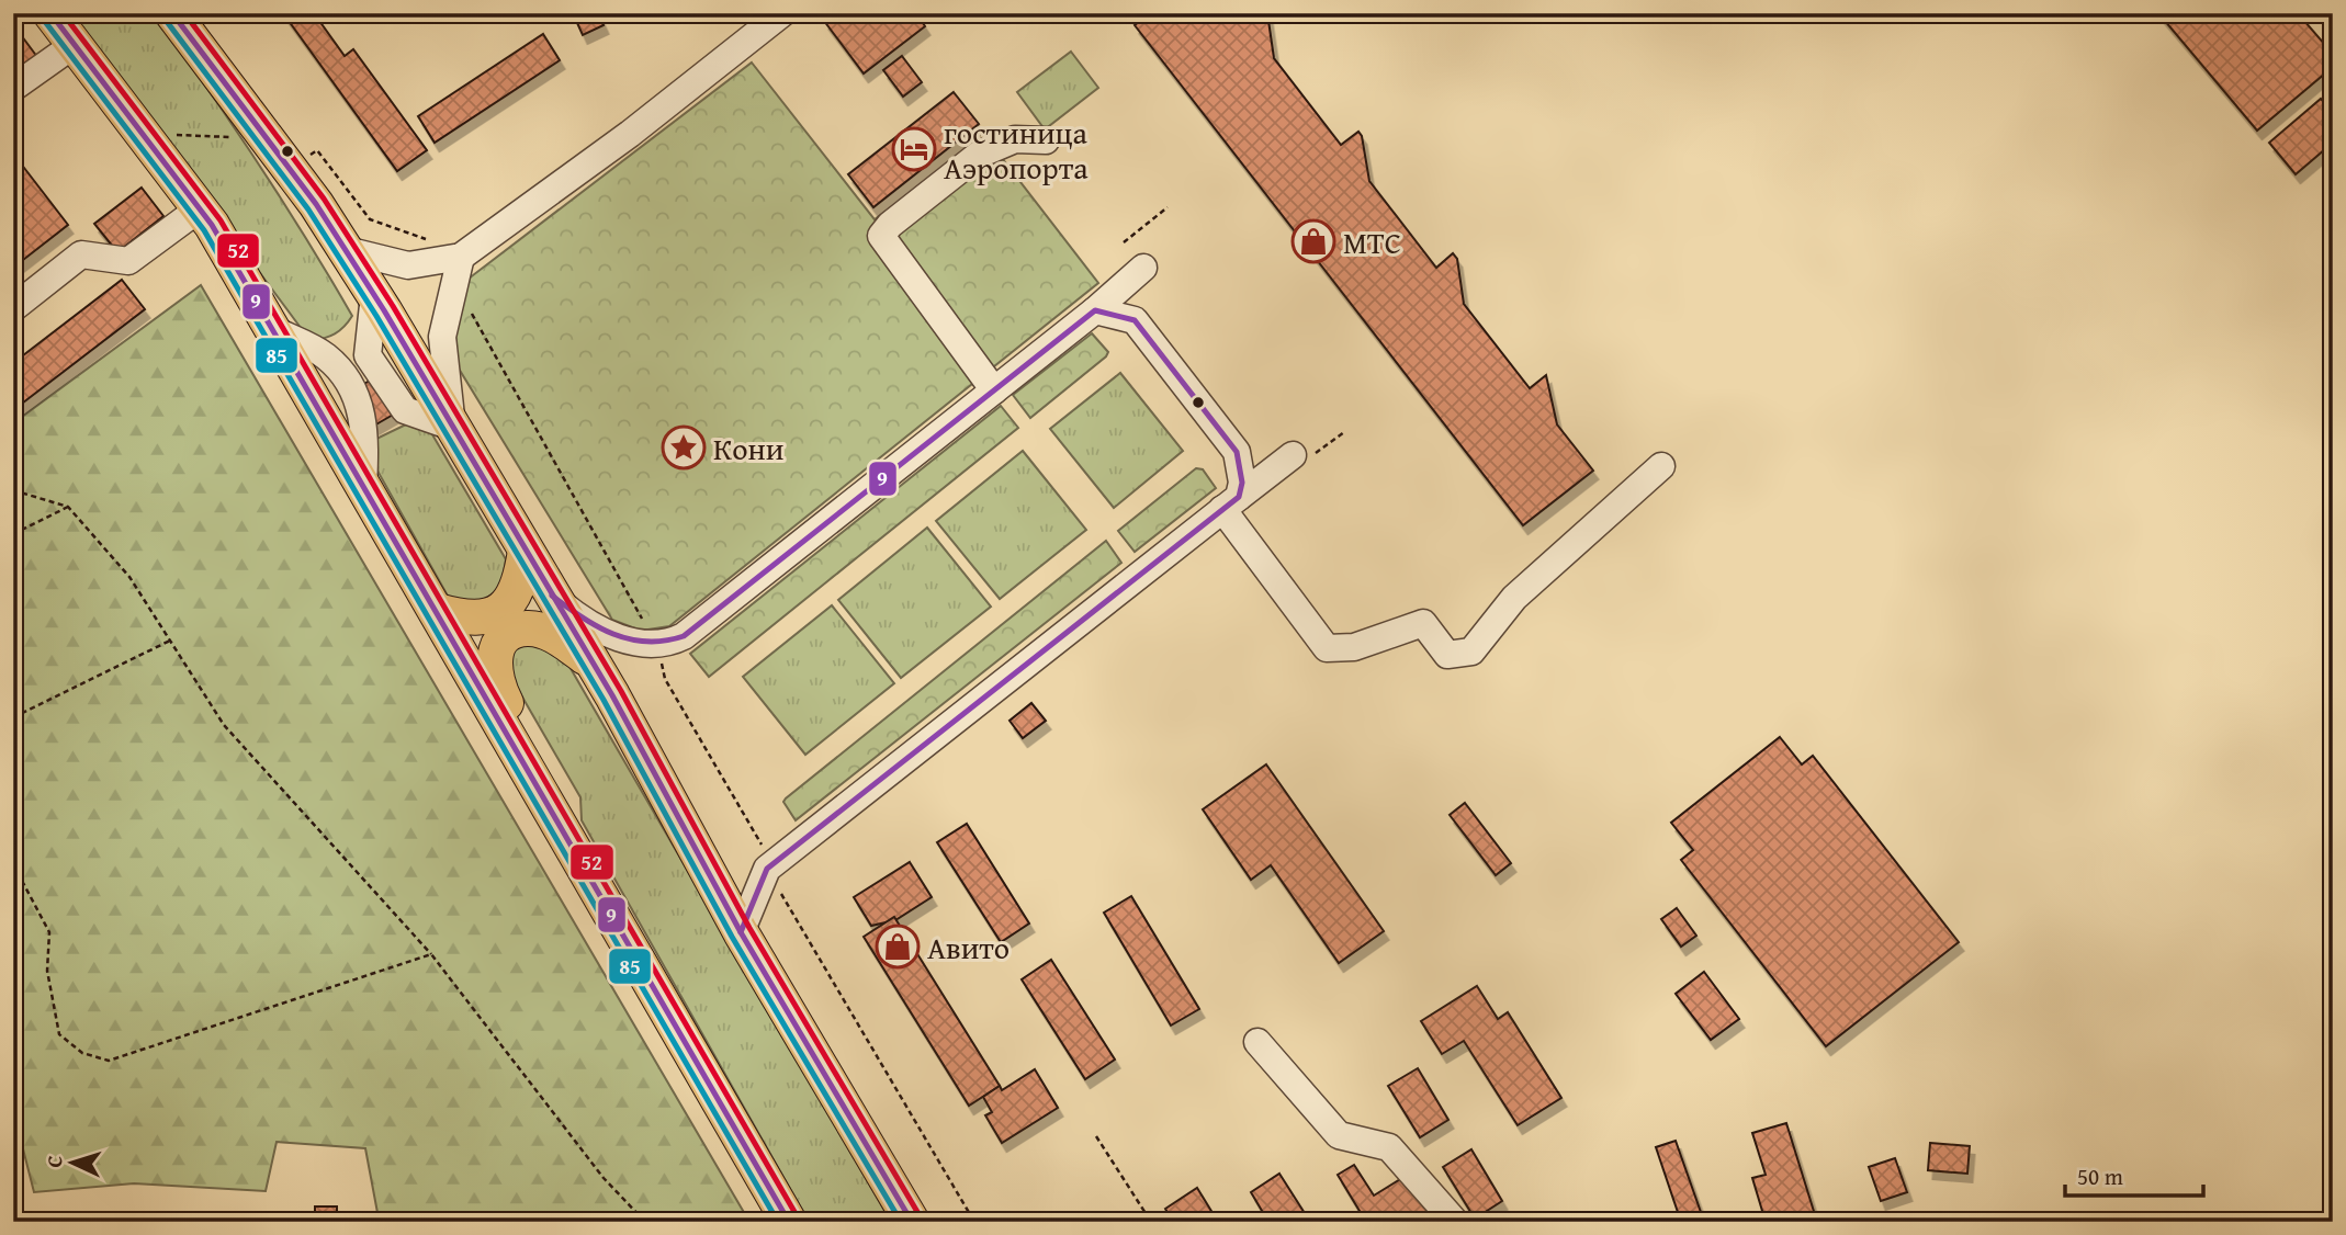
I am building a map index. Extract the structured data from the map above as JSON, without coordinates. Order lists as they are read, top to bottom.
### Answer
{
  "places": {
    "hotel": ["гостиница Аэропорта"],
    "shop": ["МТС", "Авито"],
    "place": ["Кони"]
  },
  "lines": ["transit line 9", "transit line 52", "transit line 85"],
  "scale_bar": "50 m",
  "north": "left"
}
